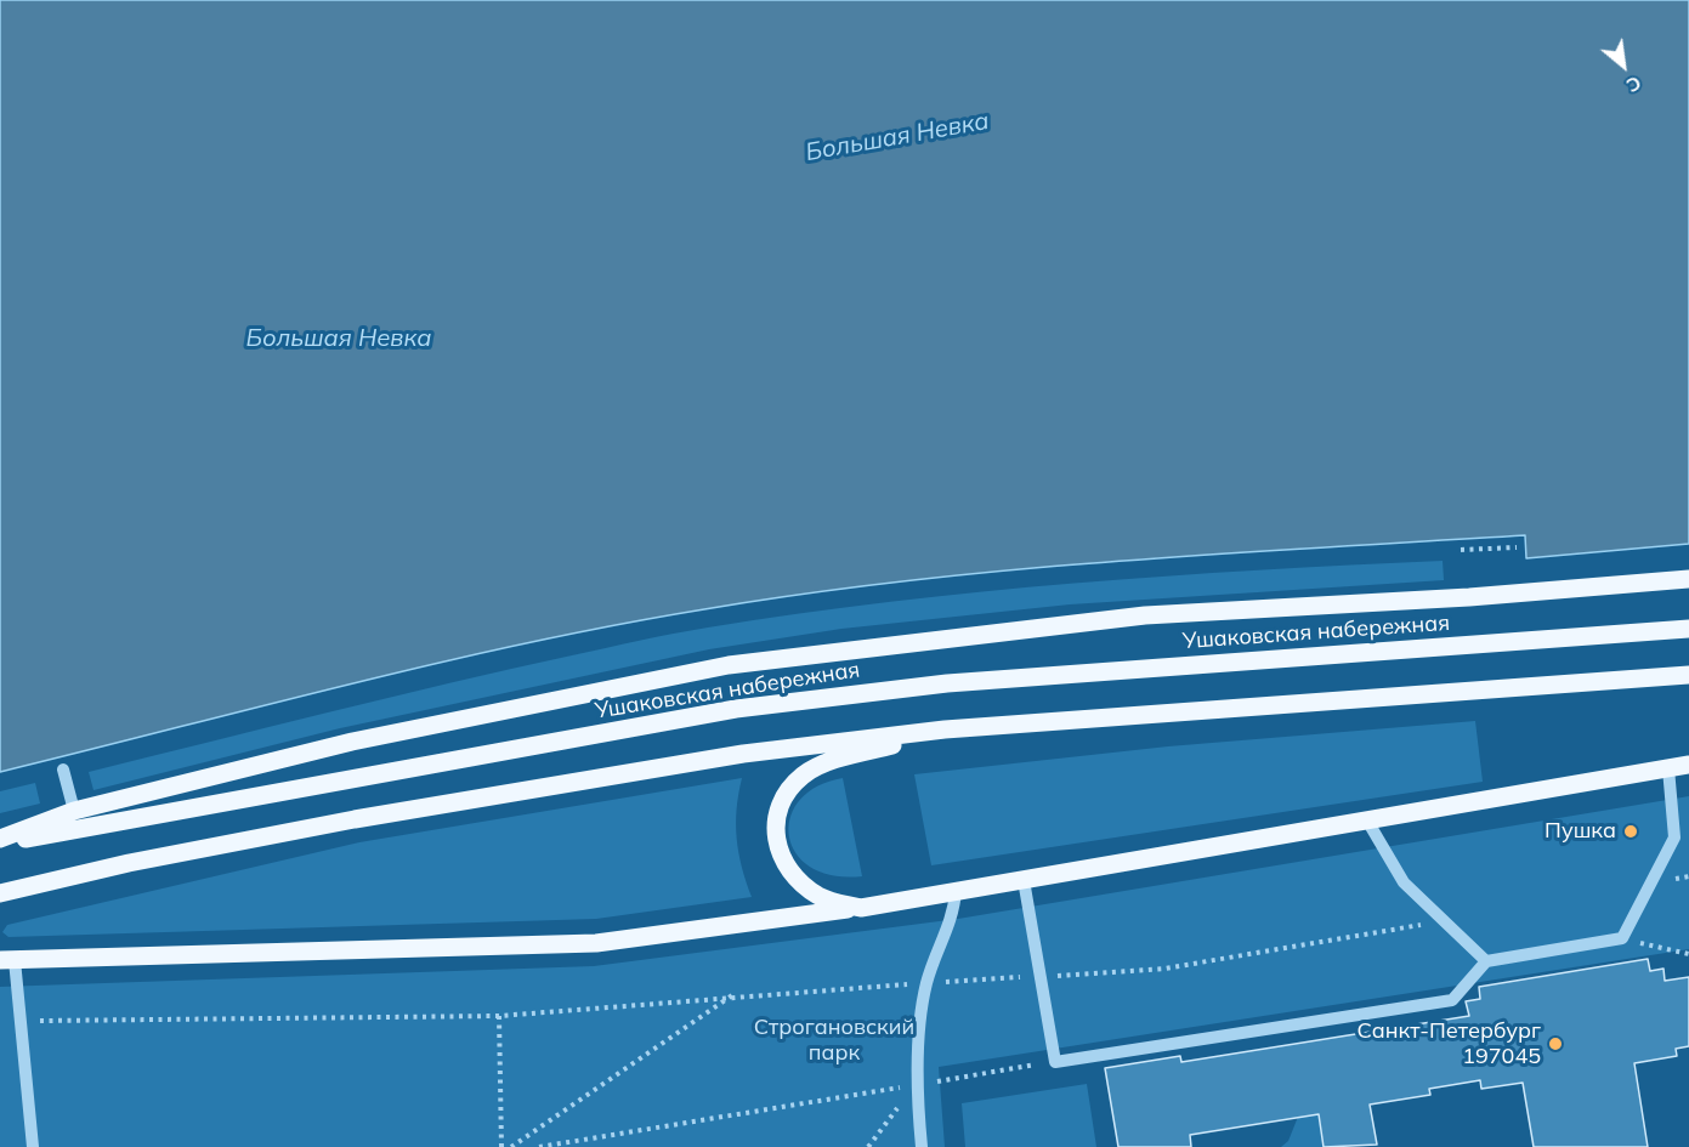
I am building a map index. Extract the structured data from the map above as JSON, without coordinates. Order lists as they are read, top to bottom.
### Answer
{
  "streets": {
    "main road": ["Ушаковская набережная"]
  },
  "water": ["Большая Невка"],
  "parks": ["Строгановский парк"],
  "places": ["Пушка", "Санкт-Петербург 197045"],
  "north": "bottom right"
}
